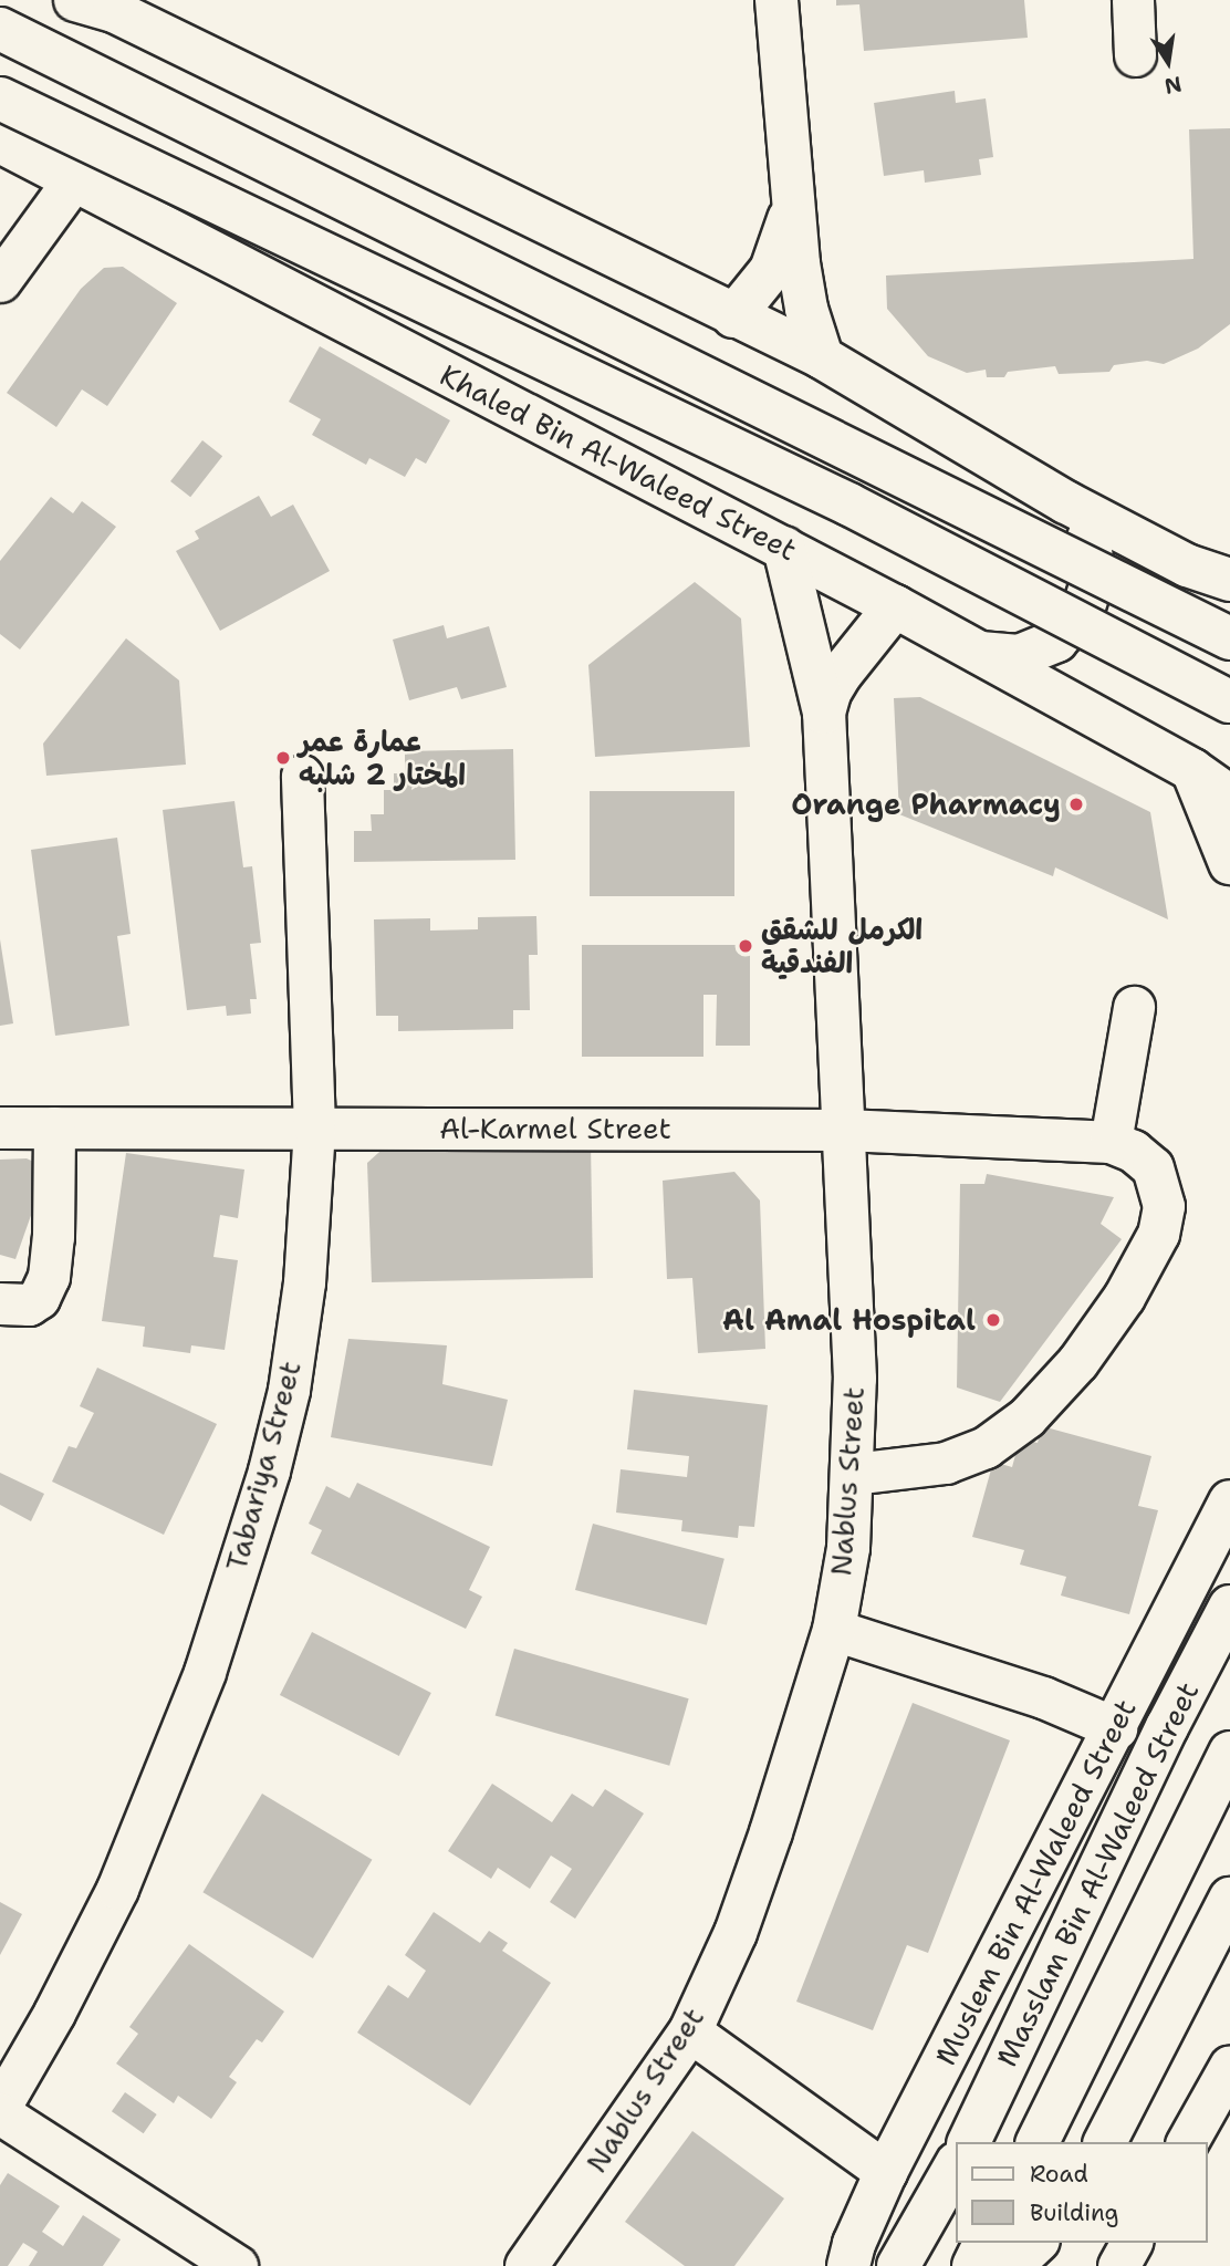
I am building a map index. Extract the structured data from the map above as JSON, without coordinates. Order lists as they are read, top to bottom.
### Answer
{
  "streets": {
    "main road": [
      "Khaled Bin Al-Waleed Street",
      "Nablus Street",
      "Masslam Bin Al-Waleed Street",
      "Muslem Bin Al-Waleed Street"
    ],
    "street": ["Al-Karmel Street", "Tabariya Street"]
  },
  "crossings": [
    ["Khaled Bin Al-Waleed Street", "Nablus Street"],
    ["Al-Karmel Street", "Tabariya Street"],
    ["Al-Karmel Street", "Nablus Street"]
  ],
  "places": [
    "عمارة عمر المختار 2 شلبه",
    "Orange Pharmacy",
    "الكرمل للشقق الفندقية",
    "Al Amal Hospital"
  ],
  "legend": ["Road", "Building"],
  "north": "bottom"
}
